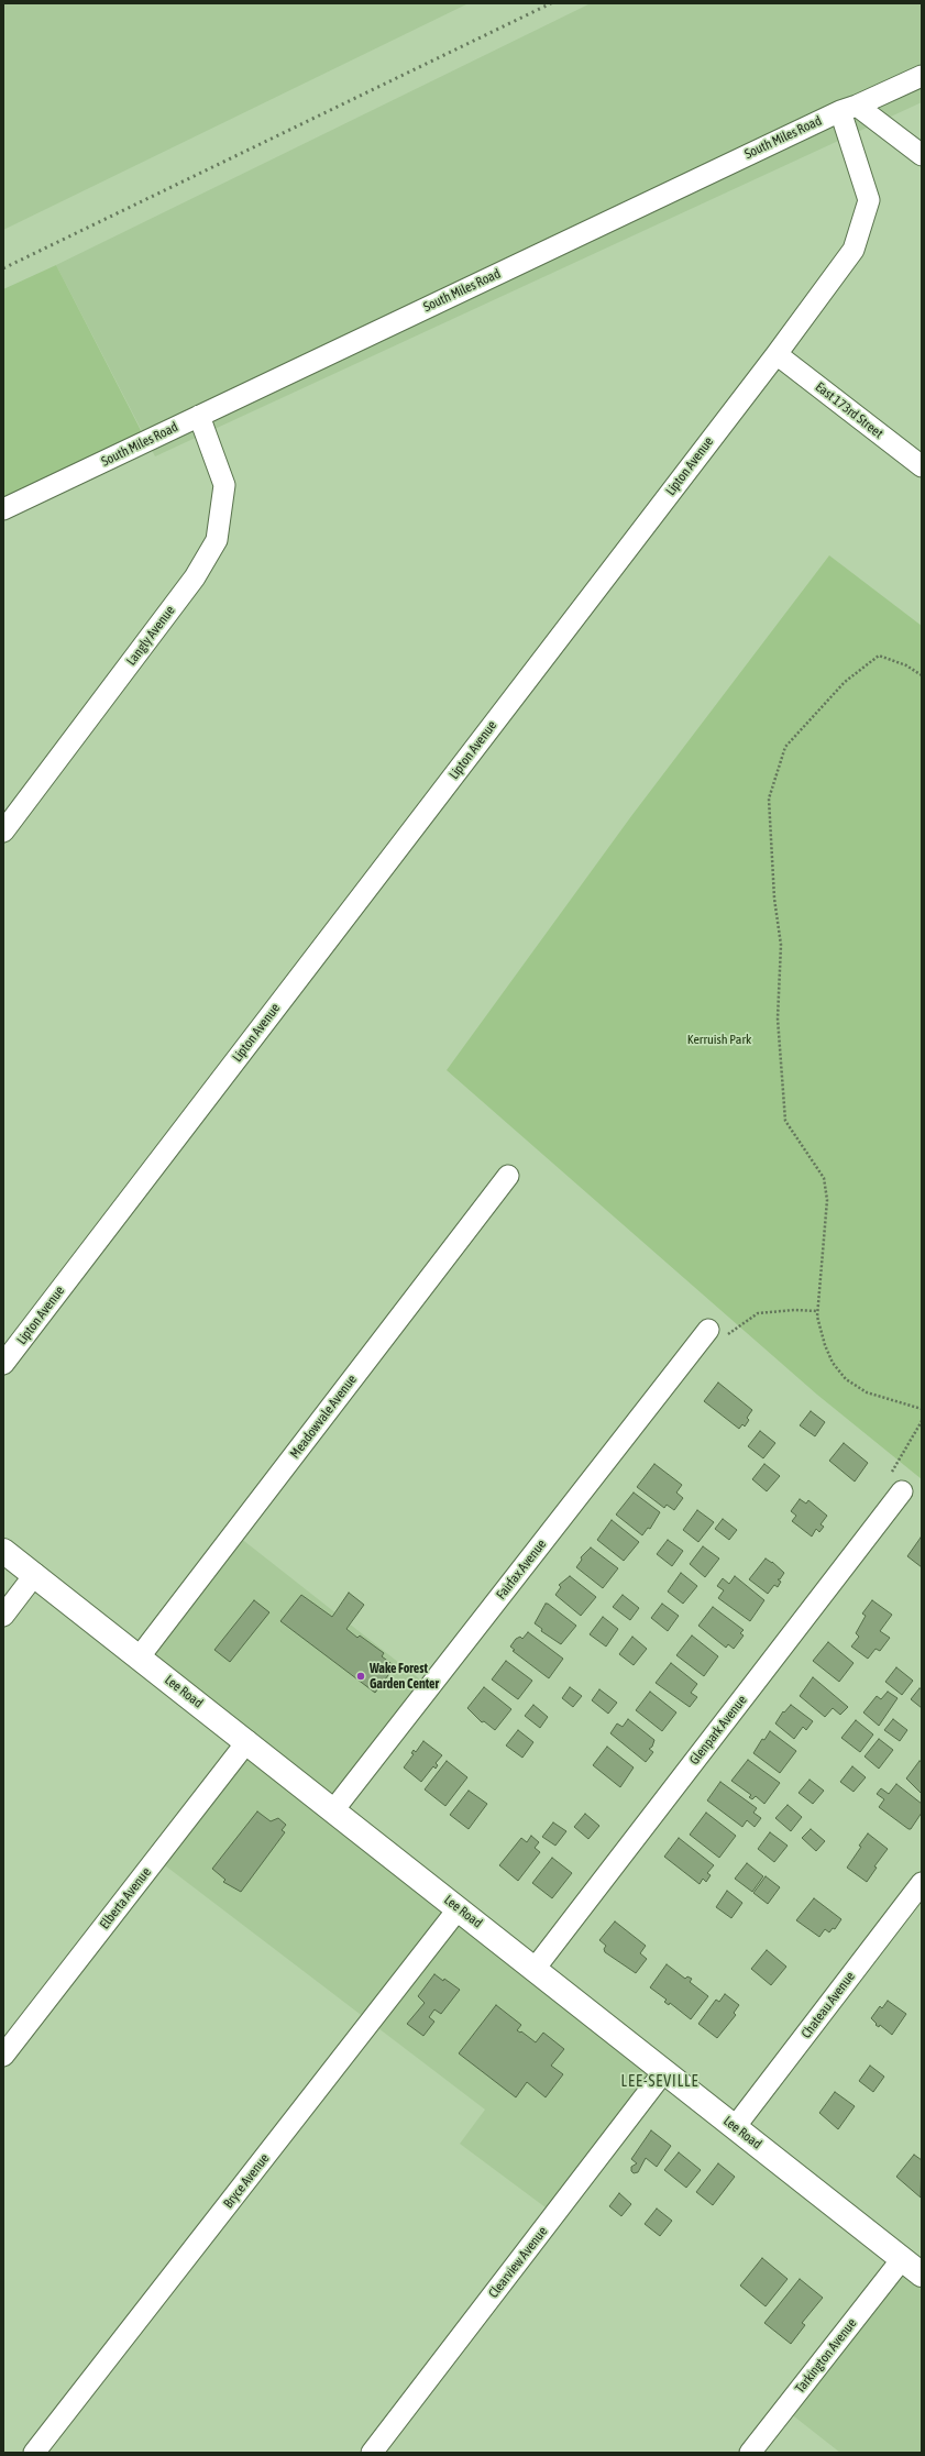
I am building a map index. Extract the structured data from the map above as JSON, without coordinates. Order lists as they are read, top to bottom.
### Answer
{
  "streets": {
    "main road": ["Lee Road"],
    "street": [
      "South Miles Road",
      "East 173rd Street",
      "Lipton Avenue",
      "Langly Avenue",
      "Meadowvale Avenue",
      "Fairfax Avenue",
      "Glenpark Avenue",
      "Elberta Avenue",
      "Chateau Avenue",
      "Bryce Avenue",
      "Clearview Avenue",
      "Tarkington Avenue"
    ]
  },
  "crossings": [
    ["South Miles Road", "Lipton Avenue"],
    ["South Miles Road", "Langly Avenue"],
    ["East 173rd Street", "Lipton Avenue"],
    ["Meadowvale Avenue", "Lee Road"],
    ["Fairfax Avenue", "Lee Road"],
    ["Lee Road", "Glenpark Avenue"],
    ["Lee Road", "Elberta Avenue"],
    ["Lee Road", "Chateau Avenue"],
    ["Lee Road", "Bryce Avenue"],
    ["Lee Road", "Clearview Avenue"],
    ["Lee Road", "Tarkington Avenue"]
  ],
  "districts": ["LEE-SEVILLE"],
  "parks": ["Kerruish Park"],
  "places": ["Wake Forest Garden Center"]
}
